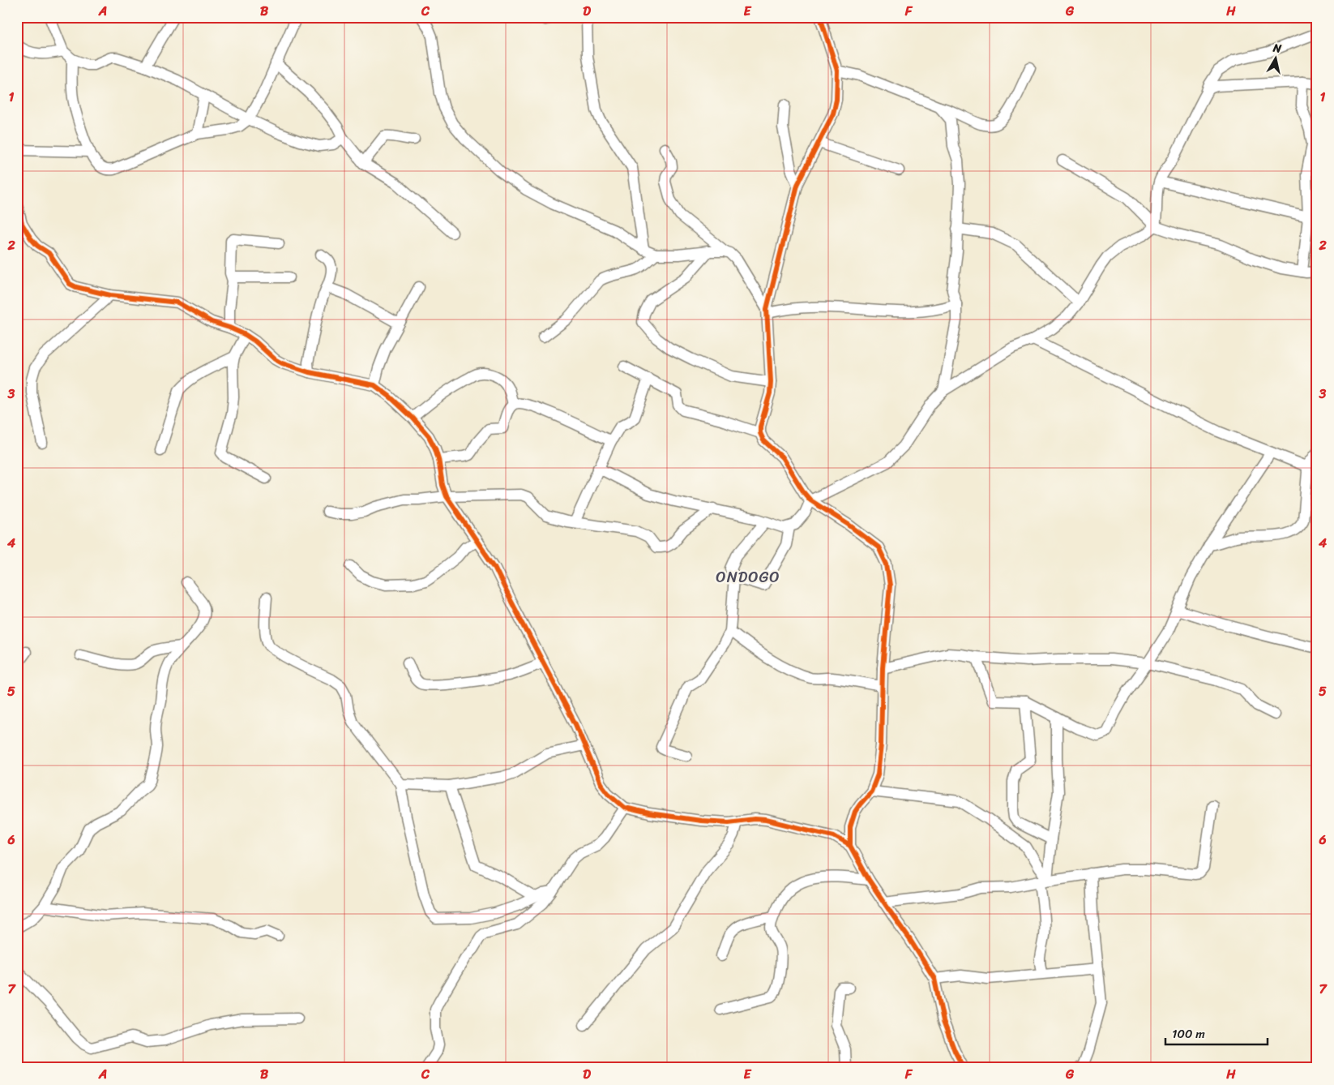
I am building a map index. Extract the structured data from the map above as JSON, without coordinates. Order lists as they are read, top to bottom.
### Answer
{
  "districts": ["ONDOGO"],
  "scale_bar": "100 m",
  "north": "top",
  "grid": {
    "columns": [
      "A",
      "B",
      "C",
      "D",
      "E",
      "F",
      "G",
      "H"
    ],
    "rows": [
      "1",
      "2",
      "3",
      "4",
      "5",
      "6",
      "7"
    ]
  }
}
